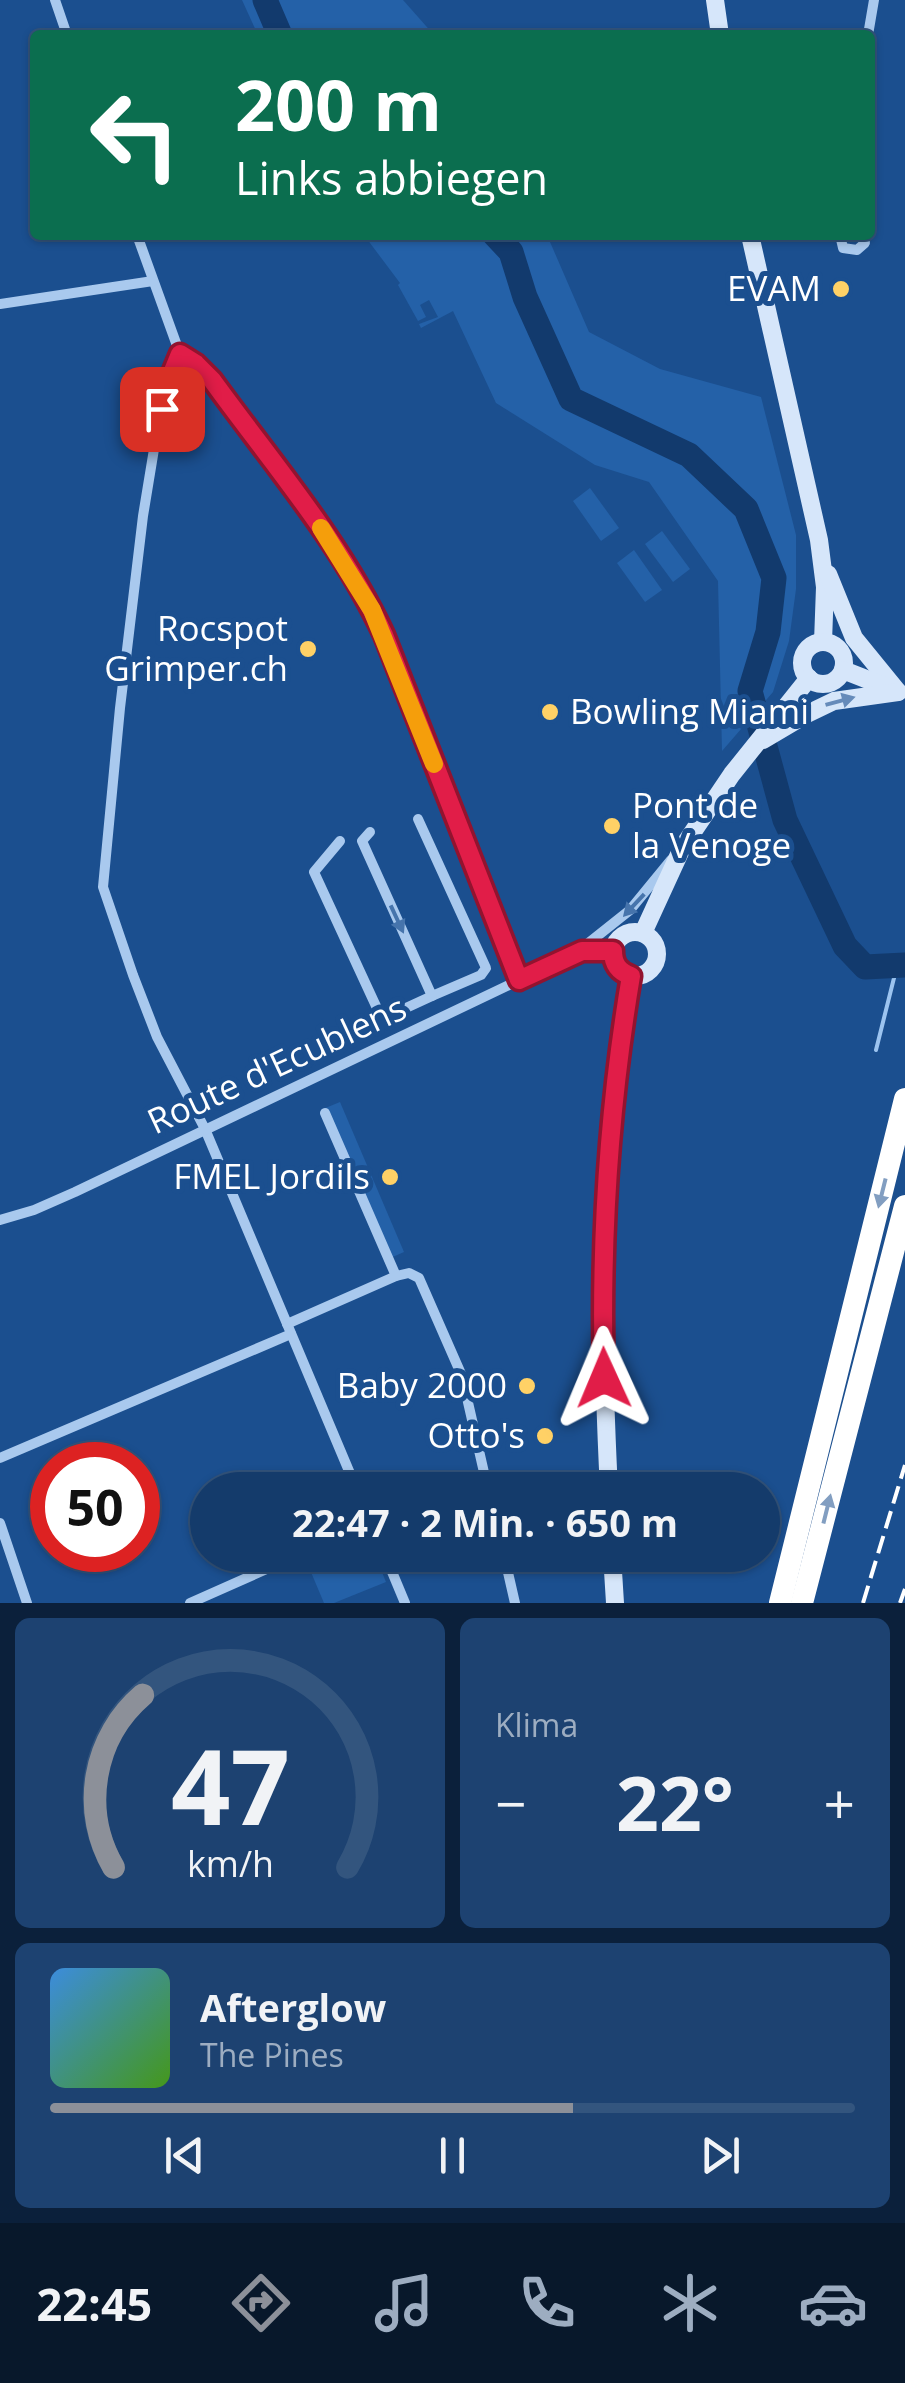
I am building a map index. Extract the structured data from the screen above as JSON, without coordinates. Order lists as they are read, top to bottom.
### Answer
{
  "streets": {
    "street": ["Route d'Ecublens"]
  },
  "places": [
    "EVAM",
    "Rocspot Grimper.ch",
    "Bowling Miami",
    "Pont de la Venoge",
    "FMEL Jordils",
    "Baby 2000",
    "Otto's"
  ],
  "page": {
    "turn": ["200 m", "Links abbiegen"],
    "limit": "50",
    "trip": "22:47 · 2 Min. · 650 m",
    "tile": "Klima",
    "heat": ["−", "22°", "+"],
    "song": ["Afterglow", "The Pines"],
    "tabs": "22:45",
    "gauge": ["47", "km/h"]
  }
}
